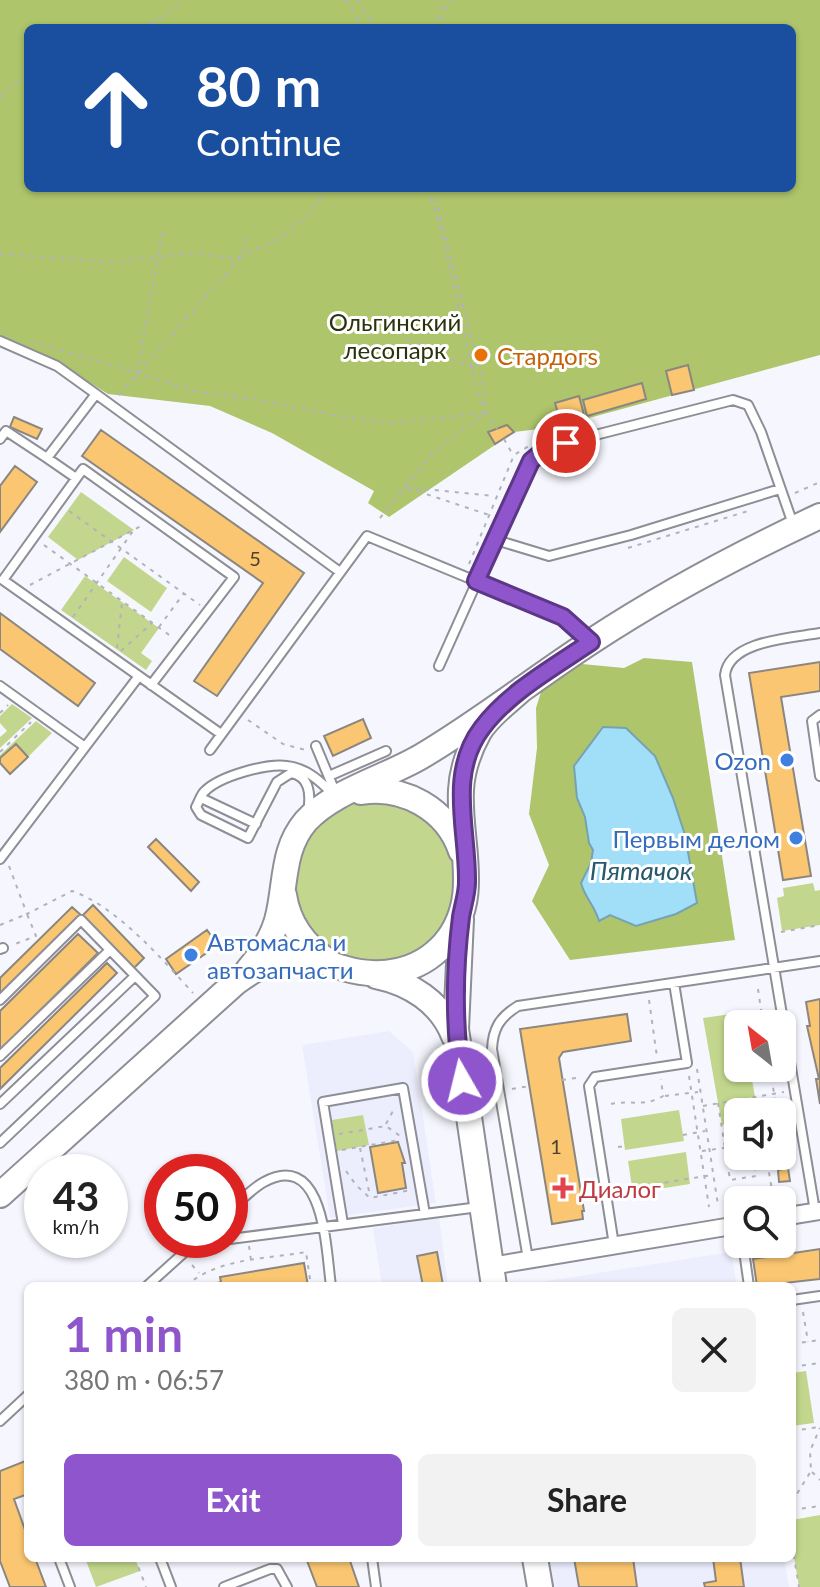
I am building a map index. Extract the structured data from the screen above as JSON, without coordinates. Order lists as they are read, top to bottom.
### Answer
{
  "water": ["Пятачок"],
  "parks": ["Ольгинский лесопарк"],
  "places": {
    "other": [
      "Стардогs",
      "Ozon",
      "Первым делом",
      "Автомасла и автозапчасти"
    ],
    "health": ["Диалог"]
  },
  "house_numbers": ["5", "1"],
  "north": "top left",
  "page": {
    "turn": ["80 m", "Continue"],
    "speed": "43 km/h",
    "limit": "50",
    "heading": ["1 min", "380 m · 06:57"],
    "buttons": ["Exit", "Share"]
  }
}
